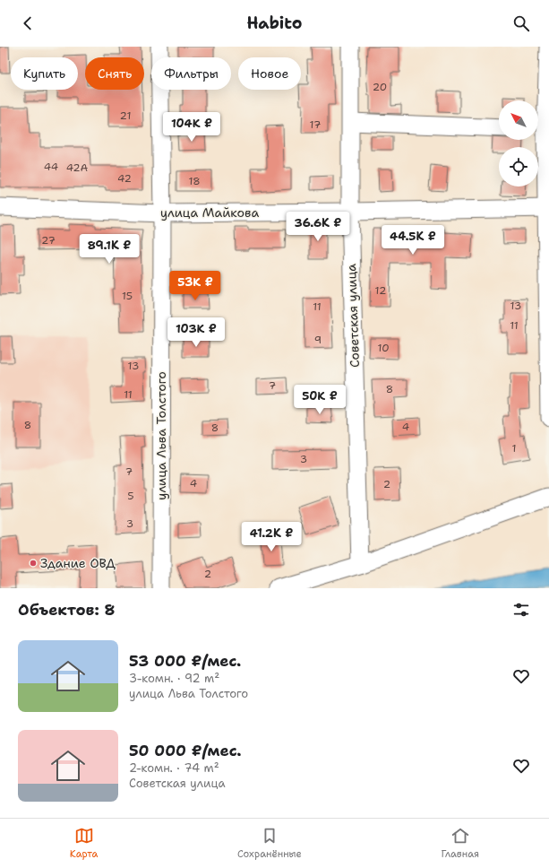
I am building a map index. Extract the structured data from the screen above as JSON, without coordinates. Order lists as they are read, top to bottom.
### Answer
{
  "streets": {
    "street": ["улица Майкова", "Советская улица", "улица Льва Толстого"]
  },
  "crossings": [
    ["улица Майкова", "Советская улица"],
    ["улица Майкова", "улица Льва Толстого"]
  ],
  "places": ["Здание ОВД"],
  "house_numbers": [
    "20",
    "21",
    "17",
    "44",
    "42А",
    "42",
    "18",
    "27",
    "12",
    "15",
    "13",
    "11",
    "11",
    "9",
    "10",
    "13",
    "7",
    "8",
    "11",
    "8",
    "4",
    "8",
    "1",
    "3",
    "7",
    "4",
    "2",
    "5",
    "3",
    "2"
  ],
  "north": "top left",
  "page": {
    "header": "Habito",
    "chip": [
      "Купить",
      "Снять",
      "Фильтры",
      "Новое"
    ],
    "price": [
      "104K ₽",
      "36.6K ₽",
      "44.5K ₽",
      "89.1K ₽",
      "53K ₽",
      "103K ₽",
      "50K ₽",
      "41.2K ₽"
    ],
    "heading": "Объектов: 8",
    "list": [
      {
        "name": "53 000 ₽/мес.",
        "note": "3-комн. · 92 m² · улица Льва Толстого"
      },
      {
        "name": "50 000 ₽/мес.",
        "note": "2-комн. · 74 m² · Советская улица"
      }
    ],
    "tabs": ["Карта", "Сохранённые", "Главная"]
  }
}
